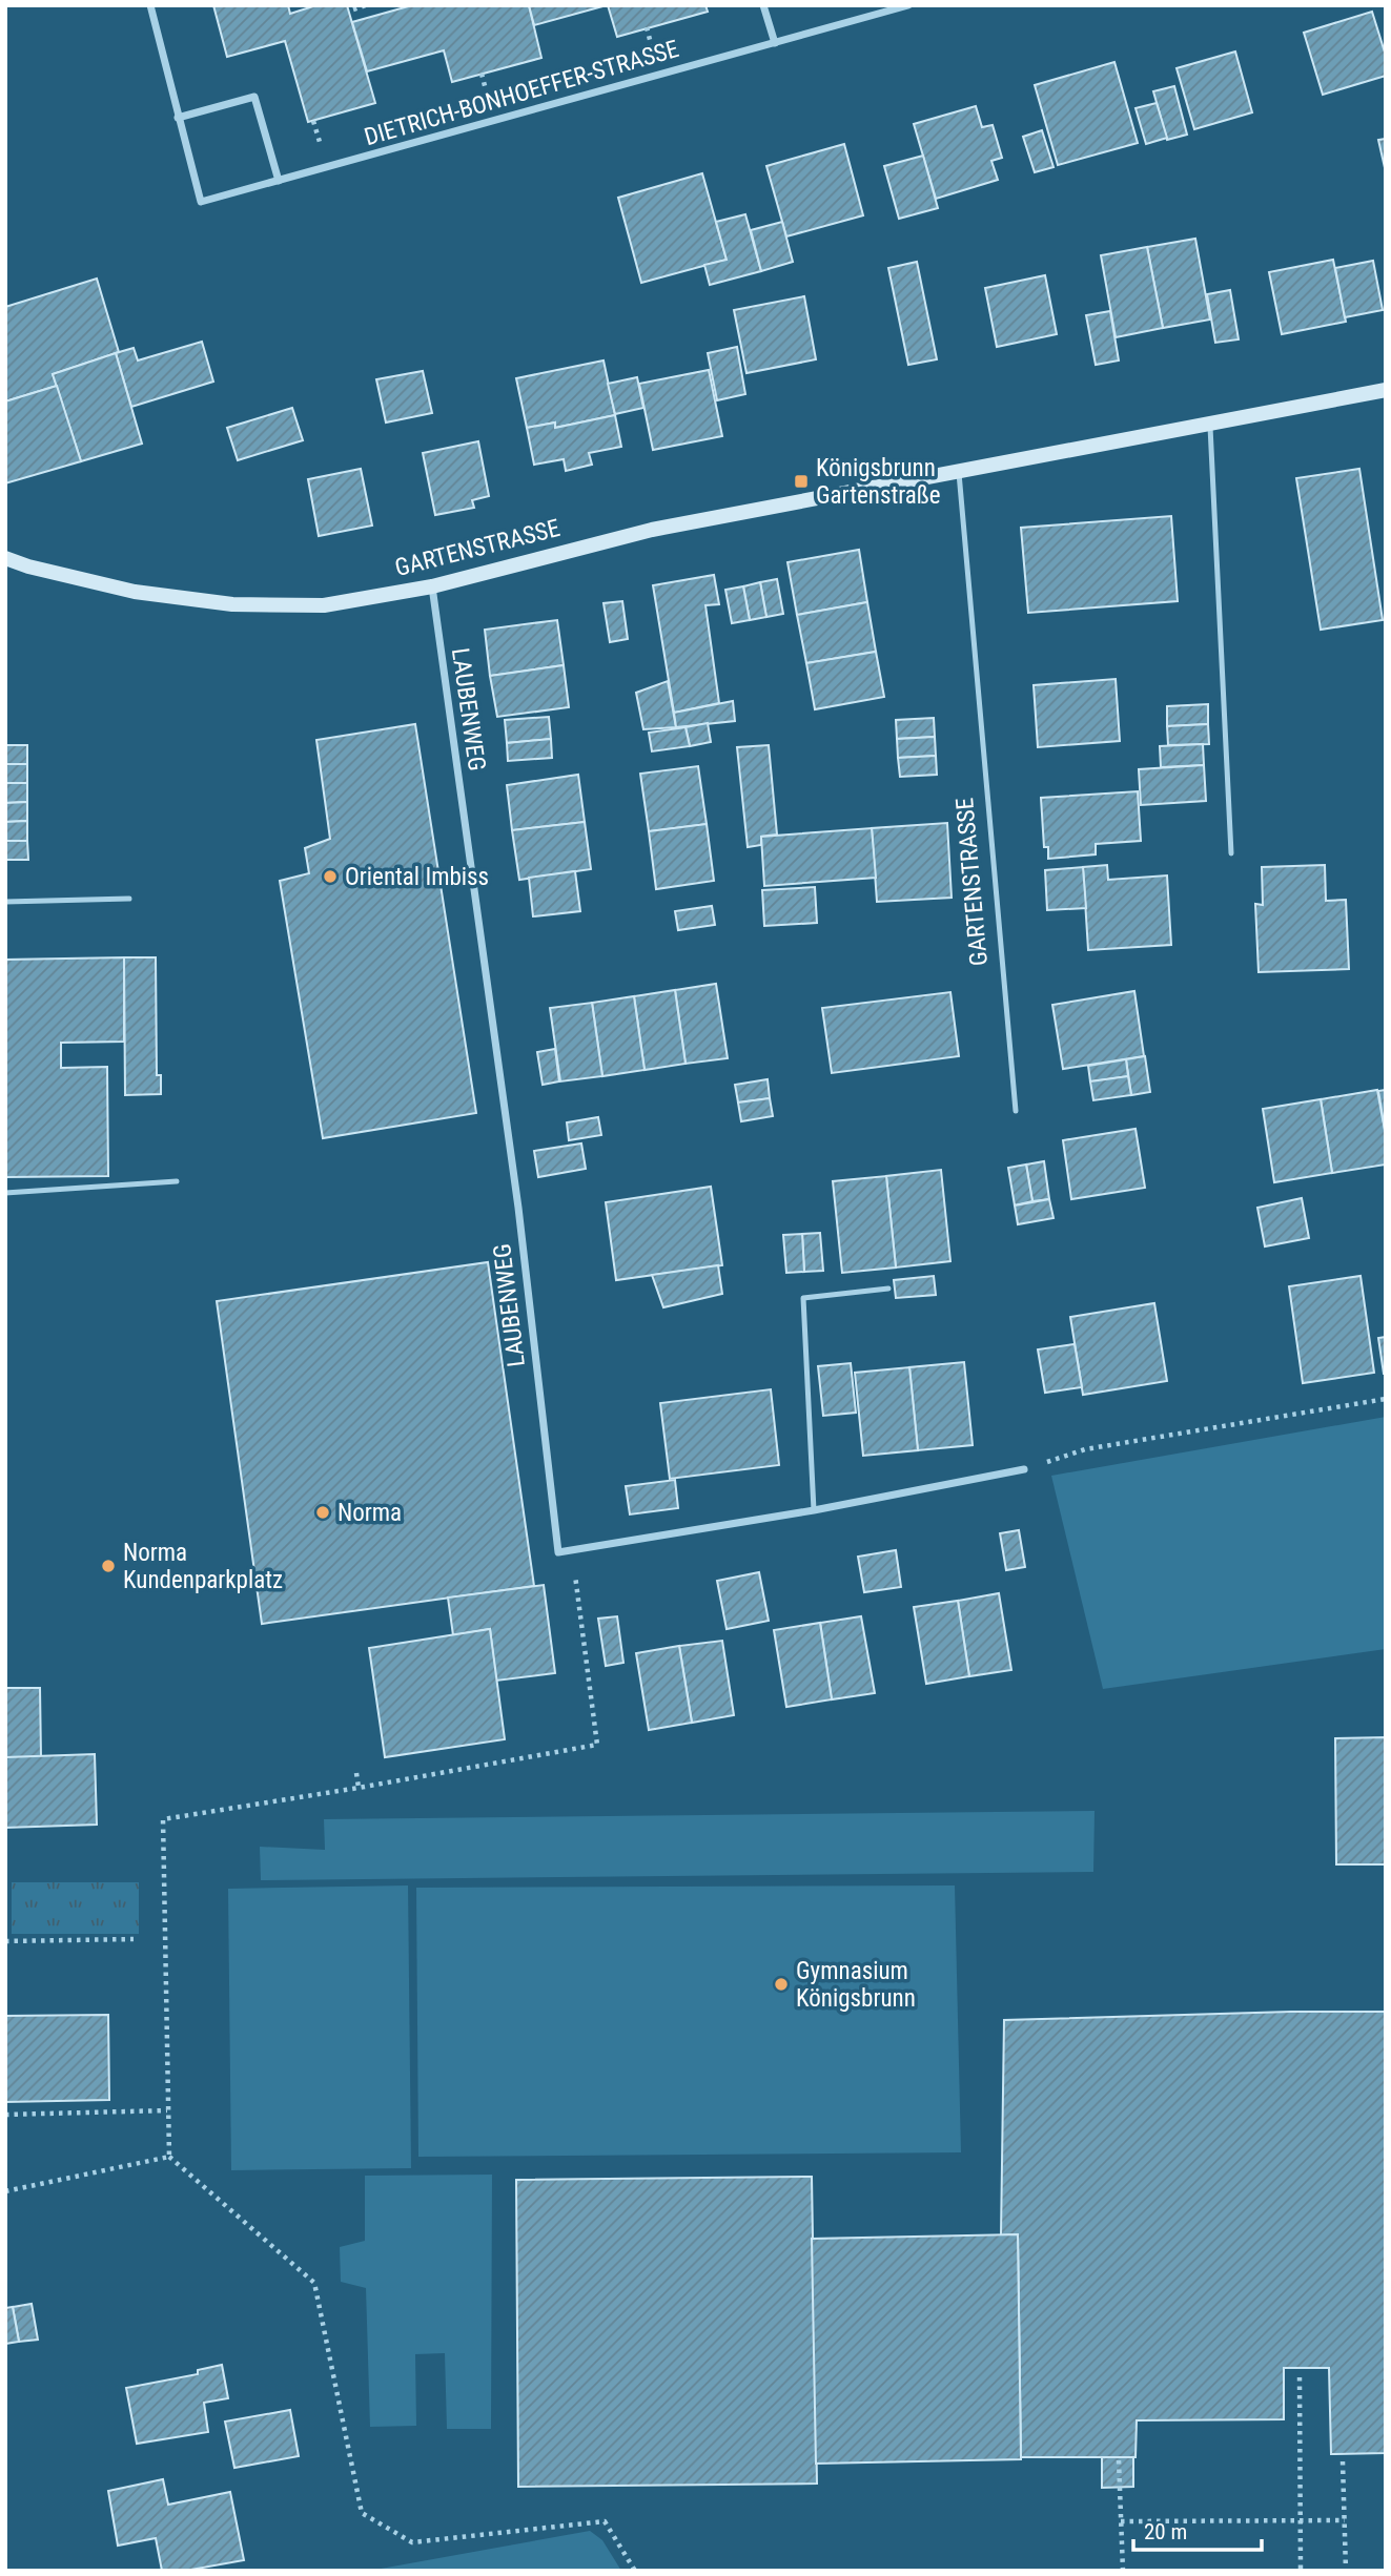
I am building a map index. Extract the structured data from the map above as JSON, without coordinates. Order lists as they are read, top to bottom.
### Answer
{
  "streets": {
    "street": ["DIETRICH-BONHOEFFER-STRASSE", "GARTENSTRASSE", "LAUBENWEG"]
  },
  "crossings": [
    ["GARTENSTRASSE", "LAUBENWEG"]
  ],
  "places": {
    "transit": ["Königsbrunn Gartenstraße"],
    "other": [
      "Oriental Imbiss",
      "Norma",
      "Norma Kundenparkplatz",
      "Gymnasium Königsbrunn"
    ]
  },
  "scale_bar": "20 m"
}
